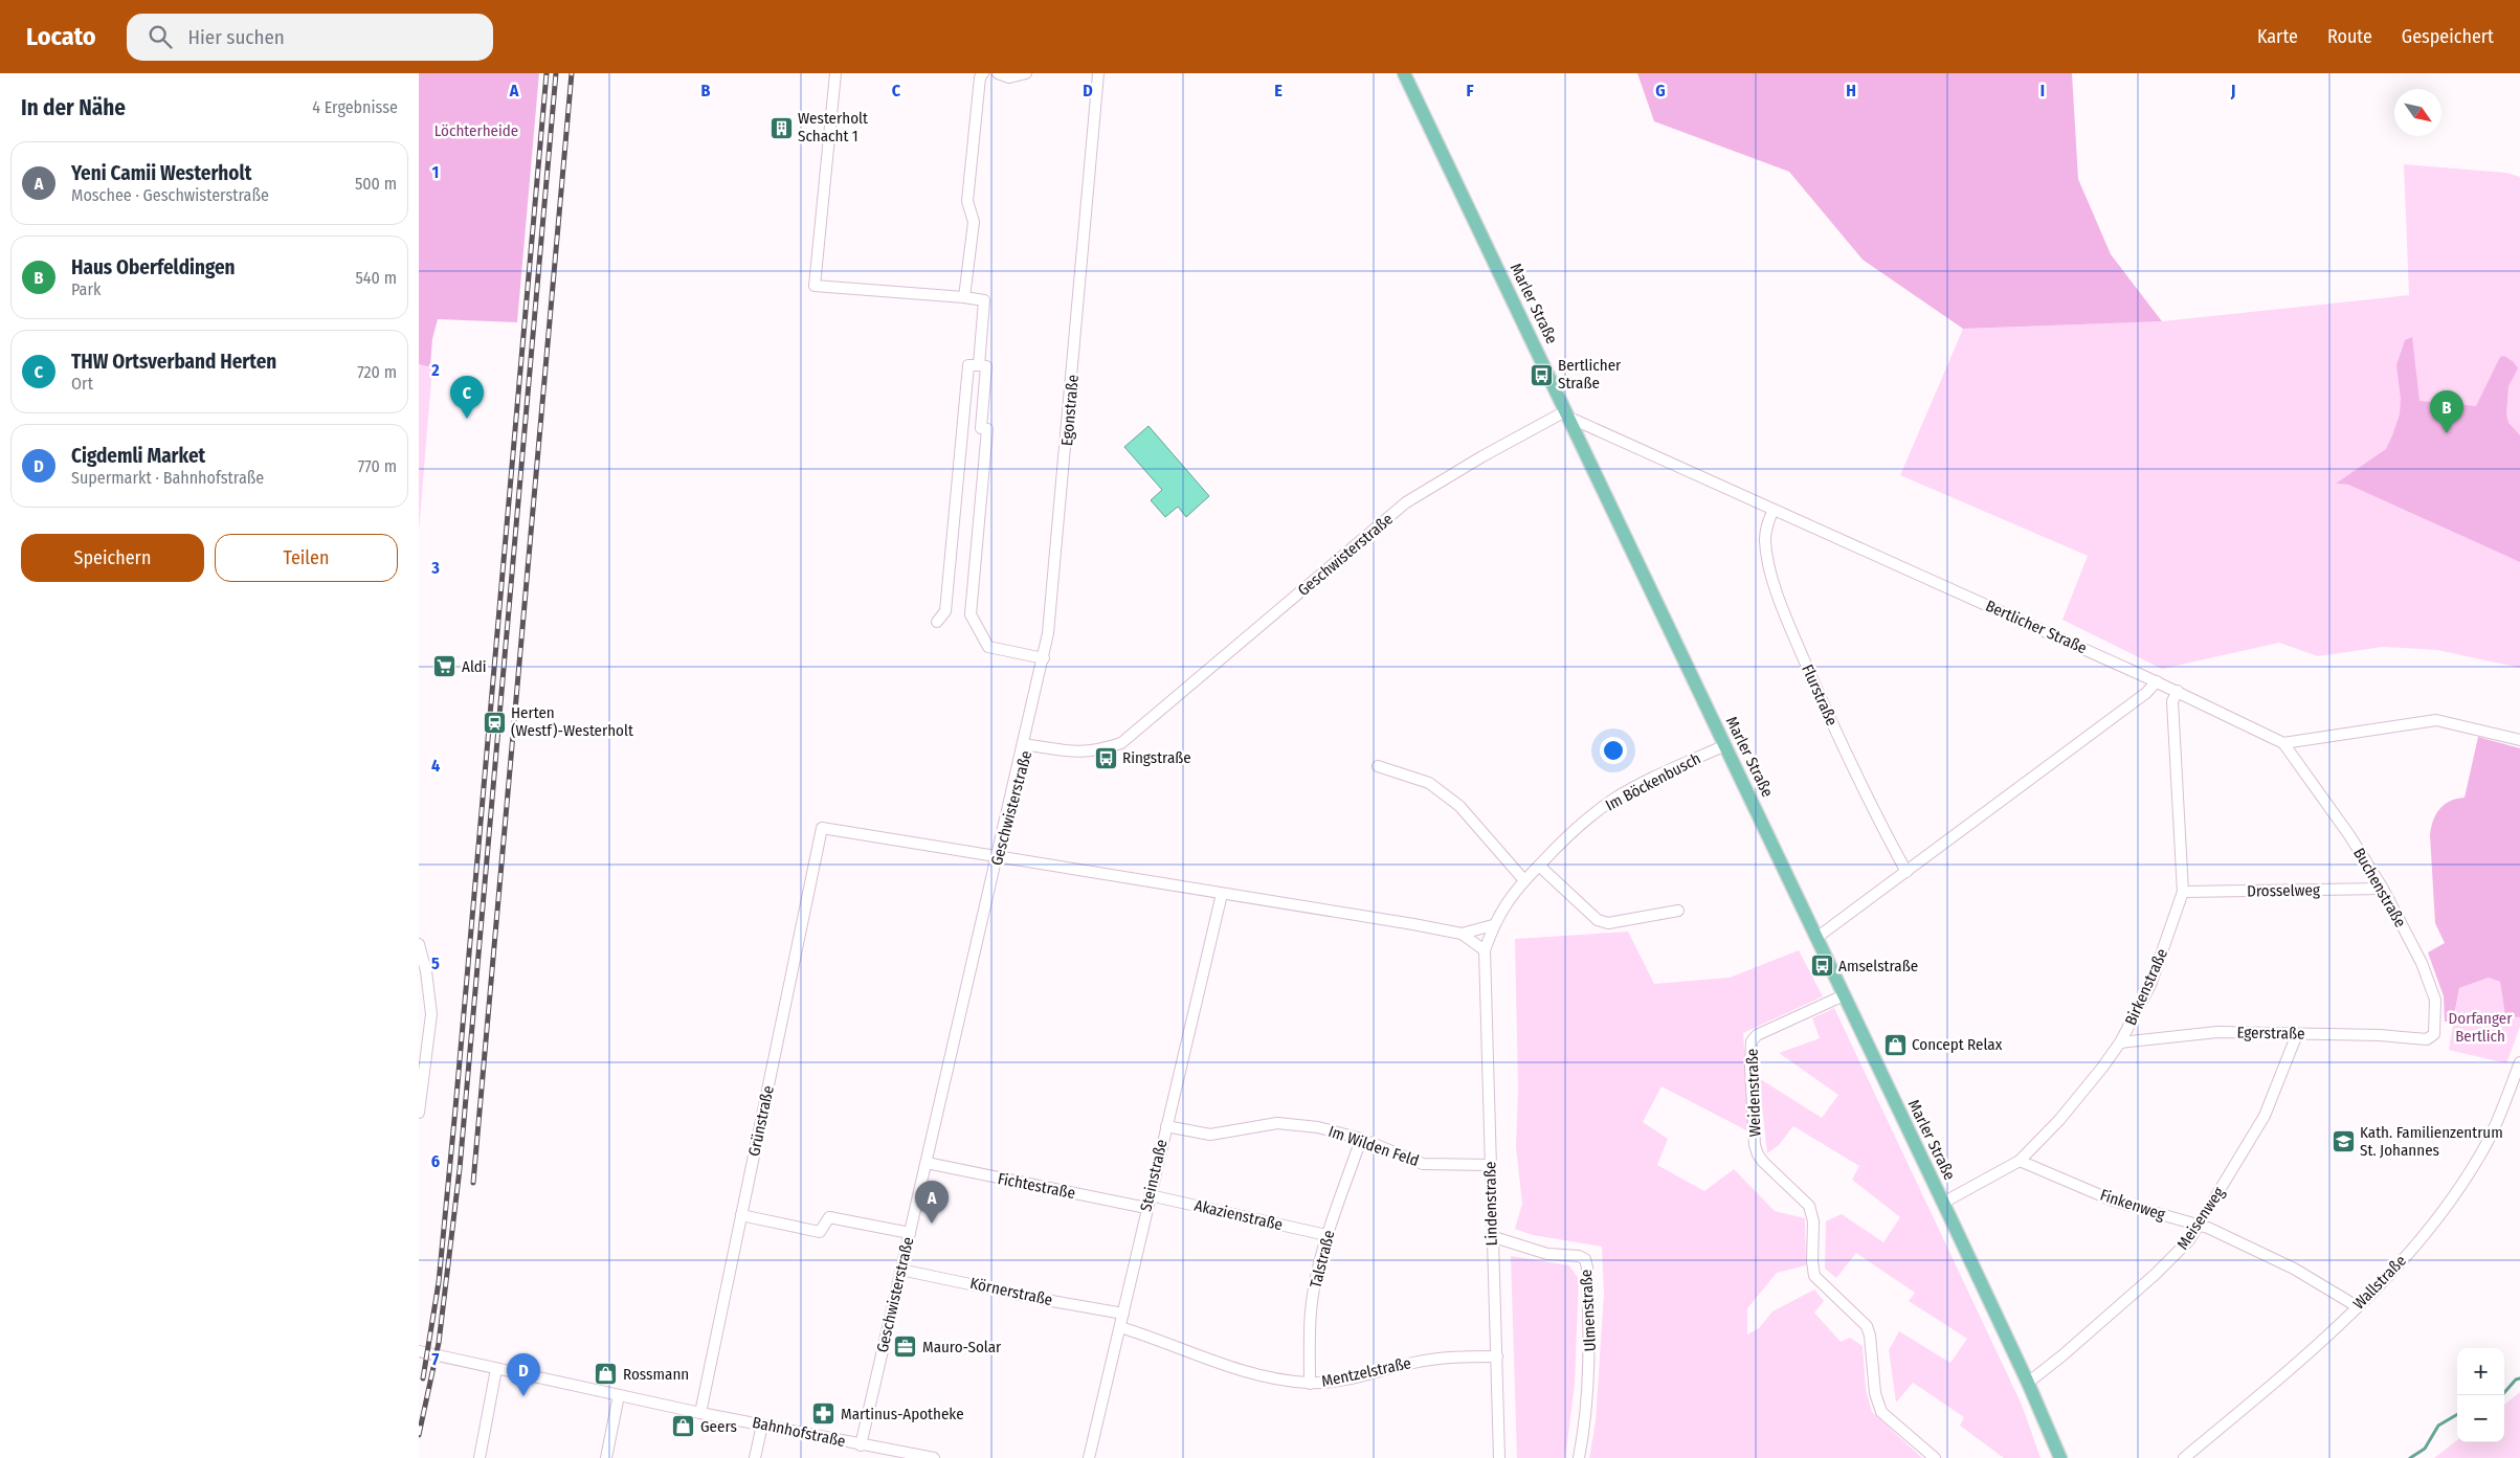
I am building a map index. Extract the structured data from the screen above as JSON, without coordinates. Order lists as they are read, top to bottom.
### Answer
{
  "streets": {
    "main road": ["Marler Straße"],
    "street": [
      "Egonstraße",
      "Geschwisterstraße",
      "Bertlicher Straße",
      "Flurstraße",
      "Im Böckenbusch",
      "Buchenstraße",
      "Drosselweg",
      "Birkenstraße",
      "Egerstraße",
      "Weidenstraße",
      "Grünstraße",
      "Im Wilden Feld",
      "Steinstraße",
      "Fichtestraße",
      "Lindenstraße",
      "Finkenweg",
      "Akazienstraße",
      "Meisenweg",
      "Talstraße",
      "Wallstraße",
      "Körnerstraße",
      "Ulmenstraße",
      "Mentzelstraße",
      "Bahnhofstraße"
    ]
  },
  "crossings": [
    ["Marler Straße", "Geschwisterstraße"],
    ["Marler Straße", "Bertlicher Straße"],
    ["Marler Straße", "Im Böckenbusch"],
    ["Marler Straße", "Birkenstraße"],
    ["Marler Straße", "Weidenstraße"],
    ["Marler Straße", "Meisenweg"],
    ["Egonstraße", "Geschwisterstraße"],
    ["Geschwisterstraße", "Bertlicher Straße"],
    ["Geschwisterstraße", "Grünstraße"],
    ["Geschwisterstraße", "Fichtestraße"],
    ["Geschwisterstraße", "Körnerstraße"],
    ["Geschwisterstraße", "Bahnhofstraße"],
    ["Bertlicher Straße", "Flurstraße"],
    ["Bertlicher Straße", "Buchenstraße"],
    ["Bertlicher Straße", "Birkenstraße"],
    ["Im Böckenbusch", "Lindenstraße"],
    ["Buchenstraße", "Drosselweg"],
    ["Buchenstraße", "Egerstraße"],
    ["Drosselweg", "Birkenstraße"],
    ["Birkenstraße", "Egerstraße"],
    ["Birkenstraße", "Finkenweg"],
    ["Egerstraße", "Meisenweg"],
    ["Grünstraße", "Bahnhofstraße"],
    ["Im Wilden Feld", "Steinstraße"],
    ["Im Wilden Feld", "Lindenstraße"],
    ["Im Wilden Feld", "Talstraße"],
    ["Steinstraße", "Fichtestraße"],
    ["Steinstraße", "Akazienstraße"],
    ["Steinstraße", "Körnerstraße"],
    ["Steinstraße", "Mentzelstraße"],
    ["Lindenstraße", "Ulmenstraße"],
    ["Lindenstraße", "Mentzelstraße"],
    ["Finkenweg", "Meisenweg"],
    ["Finkenweg", "Wallstraße"],
    ["Akazienstraße", "Talstraße"],
    ["Talstraße", "Mentzelstraße"]
  ],
  "parks": ["Löchterheide", "Dorfanger Bertlich"],
  "places": {
    "building": ["Westerholt Schacht 1"],
    "bus stop": ["Bertlicher Straße", "Ringstraße", "Amselstraße"],
    "supermarket": ["Aldi"],
    "station": ["Herten (Westf)-Westerholt"],
    "shop": ["Concept Relax", "Rossmann", "Geers"],
    "school or university": ["Kath. Familienzentrum St. Johannes"],
    "office": ["Mauro-Solar"],
    "pharmacy": ["Martinus-Apotheke"]
  },
  "north": "bottom right",
  "page": {
    "header": "Locato",
    "search": "Hier suchen",
    "nav": ["Karte", "Route", "Gespeichert"],
    "heading": ["In der Nähe", "4 Ergebnisse"],
    "list": [
      {
        "mark": "A",
        "name": "Yeni Camii Westerholt",
        "note": "Moschee · Geschwisterstraße",
        "value": "500 m"
      },
      {
        "mark": "B",
        "name": "Haus Oberfeldingen",
        "note": "Park",
        "value": "540 m"
      },
      {
        "mark": "C",
        "name": "THW Ortsverband Herten",
        "note": "Ort",
        "value": "720 m"
      },
      {
        "mark": "D",
        "name": "Cigdemli Market",
        "note": "Supermarkt · Bahnhofstraße",
        "value": "770 m"
      }
    ],
    "pins": [
      "C",
      "B",
      "A",
      "D"
    ],
    "buttons": ["Speichern", "Teilen"],
    "map_buttons": ["+", "−"]
  },
  "grid": {
    "columns": [
      "A",
      "B",
      "C",
      "D",
      "E",
      "F",
      "G",
      "H",
      "I",
      "J"
    ],
    "rows": [
      "1",
      "2",
      "3",
      "4",
      "5",
      "6",
      "7"
    ]
  }
}
